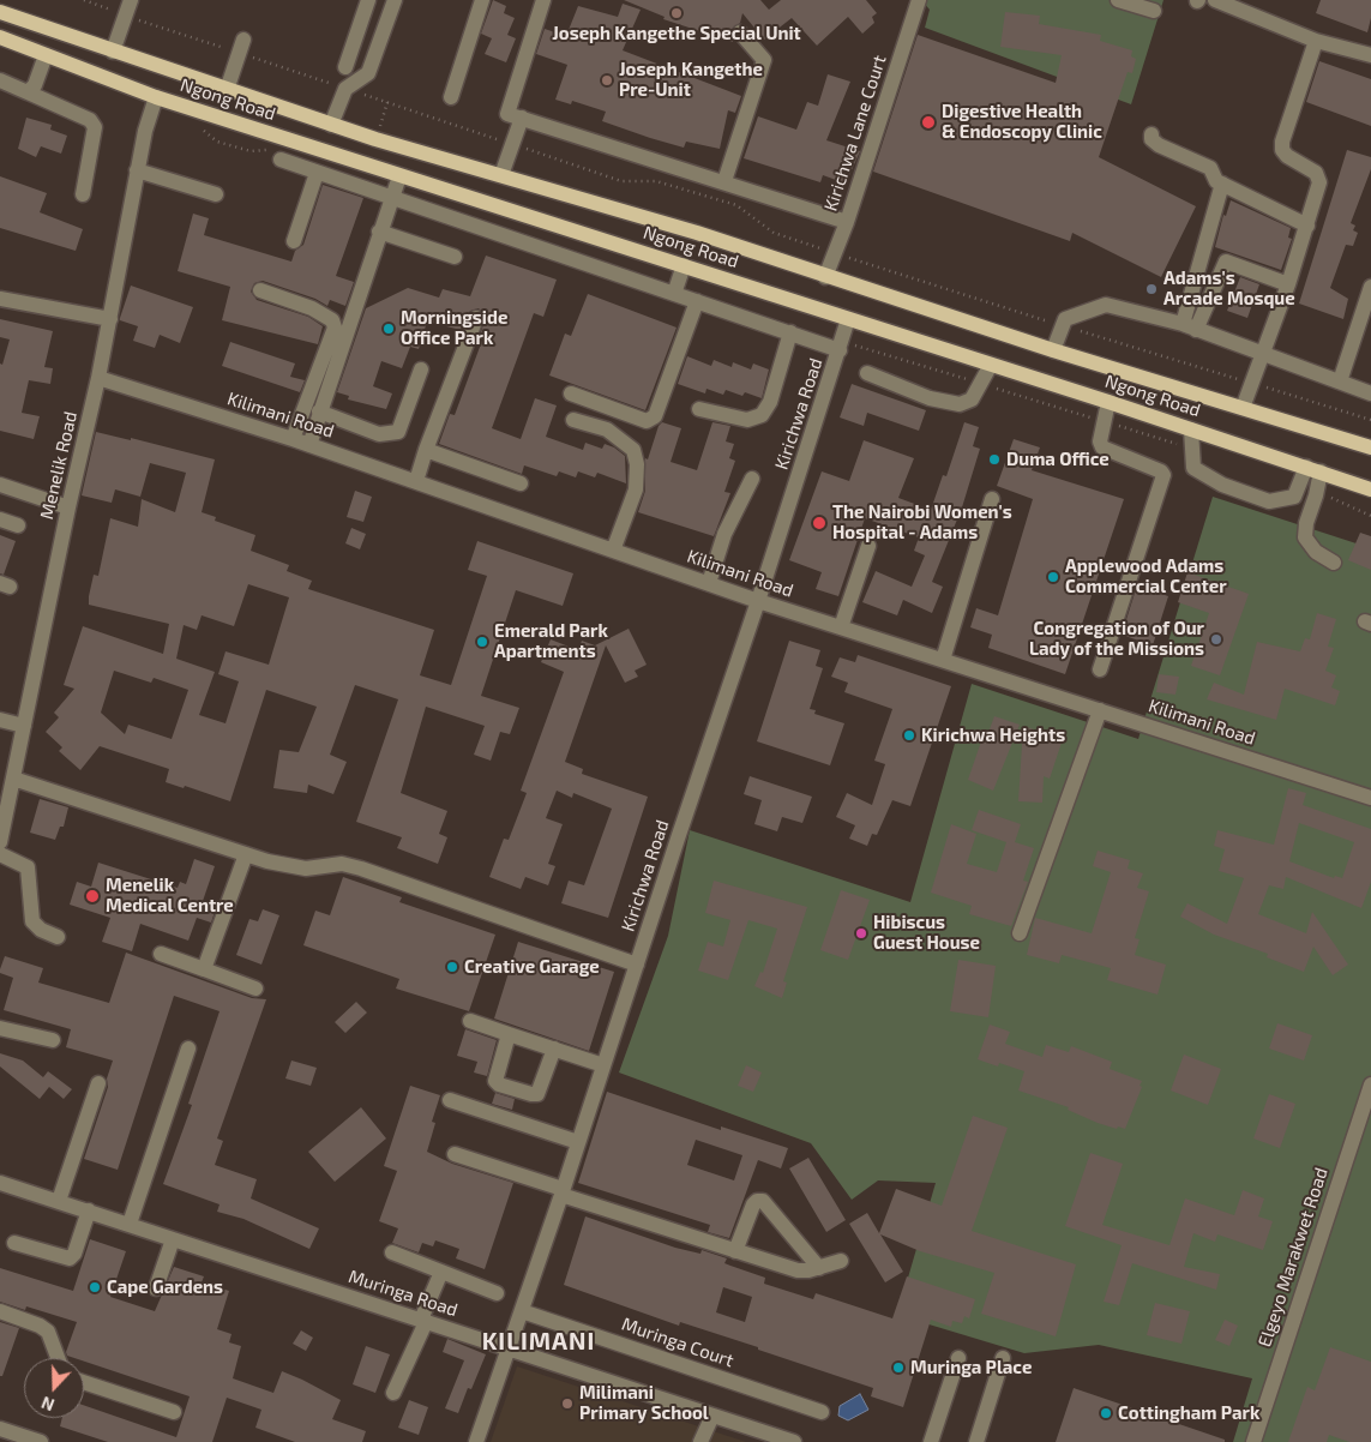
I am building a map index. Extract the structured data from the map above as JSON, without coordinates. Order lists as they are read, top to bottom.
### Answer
{
  "streets": {
    "main road": ["Ngong Road"],
    "street": [
      "Kirichwa Lane Court",
      "Kirichwa Road",
      "Kilimani Road",
      "Menelik Road",
      "Elgeyo Marakwet Road",
      "Muringa Road",
      "Muringa Court"
    ]
  },
  "crossings": [
    ["Ngong Road", "Kirichwa Lane Court"],
    ["Ngong Road", "Kirichwa Road"],
    ["Ngong Road", "Menelik Road"],
    ["Kirichwa Road", "Kilimani Road"],
    ["Kirichwa Road", "Muringa Road"],
    ["Kirichwa Road", "Muringa Court"],
    ["Kilimani Road", "Menelik Road"]
  ],
  "districts": ["KILIMANI"],
  "places": [
    "Joseph Kangethe Special Unit",
    "Joseph Kangethe Pre-Unit",
    "Digestive Health & Endoscopy Clinic",
    "Adams's Arcade Mosque",
    "Morningside Office Park",
    "Duma Office",
    "The Nairobi Women's Hospital - Adams",
    "Applewood Adams Commercial Center",
    "Congregation of Our Lady of the Missions",
    "Emerald Park Apartments",
    "Kirichwa Heights",
    "Menelik Medical Centre",
    "Hibiscus Guest House",
    "Creative Garage",
    "Cape Gardens",
    "Muringa Place",
    "Milimani Primary School",
    "Cottingham Park"
  ],
  "north": "bottom"
}
